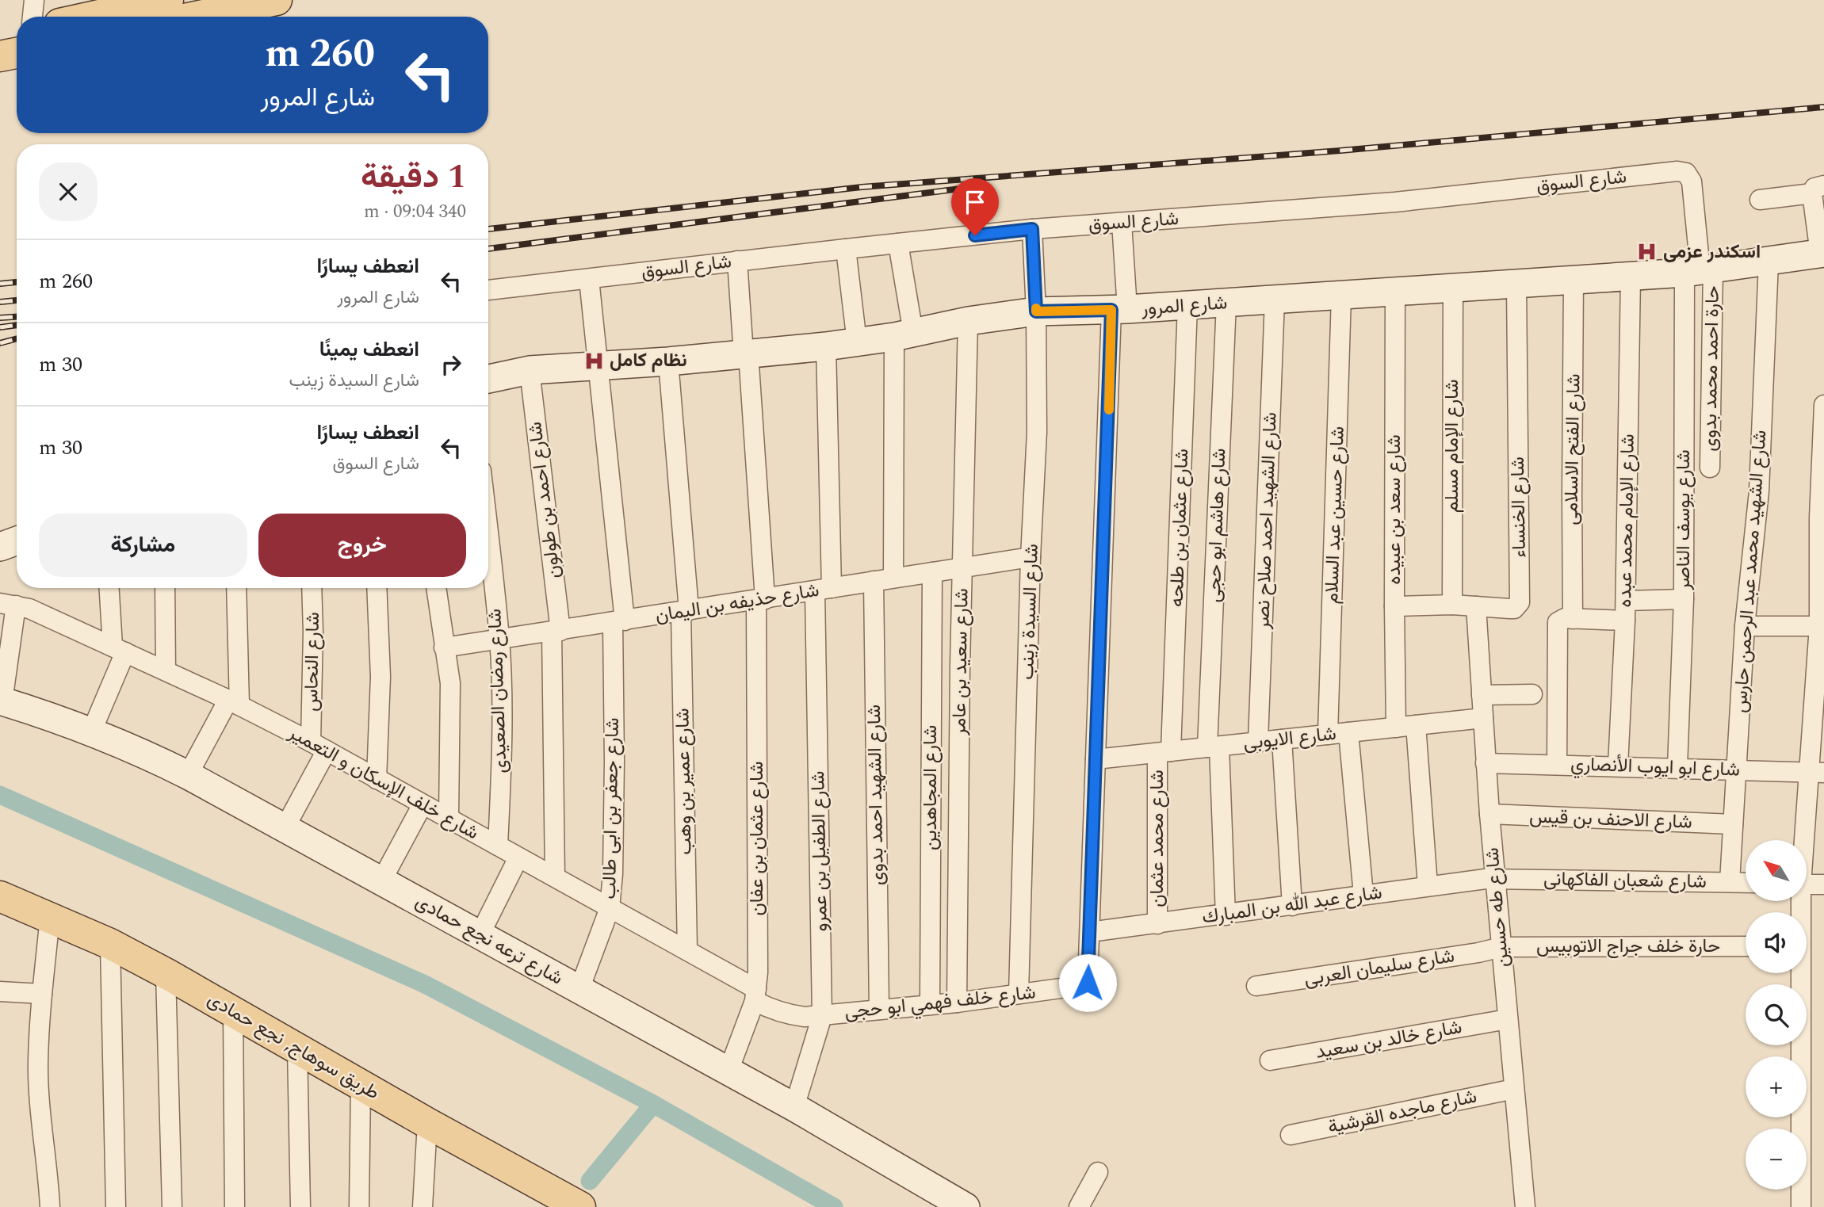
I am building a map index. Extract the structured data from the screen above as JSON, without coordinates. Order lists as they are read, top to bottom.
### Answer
{
  "streets": {
    "main road": ["طريق سوهاج, نجع حمادى"],
    "street": [
      "شارع السوق",
      "شارع المرور",
      "حارة احمد محمد بدوى",
      "شارع الإمام مسلم",
      "شارع الفتح الاسلامى",
      "شارع احمد بن طولون",
      "شارع الخنساء",
      "شارع سعد بن عبيده",
      "شارع حسين عبد السلام",
      "شارع يوسف الناصر",
      "شارع الشهيد احمد صلاح نصر",
      "شارع الإمام محمد عبده",
      "شارع هاشم ابو حجى",
      "شارع عثمان بن طلحه",
      "شارع الشهيد محمد عبد الرحمن حارس",
      "شارع حذيفه بن اليمان",
      "شارع السيدة زينب",
      "شارع النحاس",
      "شارع سعيد بن عامر",
      "شارع رمضان الصعيدى",
      "شارع الايوبى",
      "شارع ابو ايوب الأنصاري",
      "شارع عمير بن وهب",
      "شارع خلف الإسكان و التعمير",
      "شارع المجاهدين",
      "شارع الشهيد احمد بدوى",
      "شارع جعفر بن ابى طالب",
      "شارع الاحنف بن قيس",
      "شارع عثمان بن عفان",
      "شارع محمد عثمان",
      "شارع الطفيل بن عمرو",
      "شارع شعبان الفاكهانى",
      "شارع عبد الله بن المبارك",
      "شارع طه حسين",
      "شارع ترعه نجع حمادى",
      "حارة خلف جراج الاتوبيس",
      "شارع سليمان العربى",
      "شارع خلف فهمي ابو حجى",
      "شارع خالد بن سعيد",
      "شارع ماجده القرشية"
    ]
  },
  "crossings": [
    ["شارع السوق", "شارع المرور"],
    ["شارع السوق", "حارة احمد محمد بدوى"],
    ["شارع السوق", "شارع يوسف الناصر"],
    ["شارع السوق", "شارع السيدة زينب"],
    ["شارع السوق", "شارع جعفر بن ابى طالب"],
    ["شارع السوق", "شارع عثمان بن عفان"],
    ["شارع السوق", "شارع خلف فهمي ابو حجى"],
    ["شارع المرور", "حارة احمد محمد بدوى"],
    ["شارع المرور", "شارع الإمام مسلم"],
    ["شارع المرور", "شارع الفتح الاسلامى"],
    ["شارع المرور", "شارع احمد بن طولون"],
    ["شارع المرور", "شارع الخنساء"],
    ["شارع المرور", "شارع سعد بن عبيده"],
    ["شارع المرور", "شارع حسين عبد السلام"],
    ["شارع المرور", "شارع يوسف الناصر"],
    ["شارع المرور", "شارع الشهيد احمد صلاح نصر"],
    ["شارع المرور", "شارع الإمام محمد عبده"],
    ["شارع المرور", "شارع هاشم ابو حجى"],
    ["شارع المرور", "شارع عثمان بن طلحه"],
    ["شارع المرور", "شارع الشهيد محمد عبد الرحمن حارس"],
    ["شارع المرور", "شارع السيدة زينب"],
    ["شارع المرور", "شارع سعيد بن عامر"],
    ["شارع المرور", "شارع عمير بن وهب"],
    ["شارع المرور", "شارع جعفر بن ابى طالب"],
    ["شارع المرور", "شارع عثمان بن عفان"],
    ["شارع المرور", "شارع الطفيل بن عمرو"],
    ["شارع المرور", "شارع خلف فهمي ابو حجى"],
    ["حارة احمد محمد بدوى", "شارع يوسف الناصر"],
    ["شارع الإمام مسلم", "شارع الخنساء"],
    ["شارع احمد بن طولون", "شارع حذيفه بن اليمان"],
    ["شارع احمد بن طولون", "شارع خلف الإسكان و التعمير"],
    ["شارع الخنساء", "شارع سعد بن عبيده"],
    ["شارع الخنساء", "شارع طه حسين"],
    ["شارع سعد بن عبيده", "شارع الايوبى"],
    ["شارع سعد بن عبيده", "شارع عبد الله بن المبارك"],
    ["شارع حسين عبد السلام", "شارع الايوبى"],
    ["شارع يوسف الناصر", "شارع ابو ايوب الأنصاري"],
    ["شارع الشهيد احمد صلاح نصر", "شارع الايوبى"],
    ["شارع الإمام محمد عبده", "شارع ابو ايوب الأنصاري"],
    ["شارع هاشم ابو حجى", "شارع الايوبى"],
    ["شارع هاشم ابو حجى", "شارع عبد الله بن المبارك"],
    ["شارع عثمان بن طلحه", "شارع الايوبى"],
    ["شارع عثمان بن طلحه", "شارع محمد عثمان"],
    ["شارع الشهيد محمد عبد الرحمن حارس", "شارع ابو ايوب الأنصاري"],
    ["شارع الشهيد محمد عبد الرحمن حارس", "شارع الاحنف بن قيس"],
    ["شارع الشهيد محمد عبد الرحمن حارس", "شارع شعبان الفاكهانى"],
    ["شارع حذيفه بن اليمان", "شارع السيدة زينب"],
    ["شارع حذيفه بن اليمان", "شارع سعيد بن عامر"],
    ["شارع حذيفه بن اليمان", "شارع رمضان الصعيدى"],
    ["شارع حذيفه بن اليمان", "شارع عمير بن وهب"],
    ["شارع حذيفه بن اليمان", "شارع المجاهدين"],
    ["شارع حذيفه بن اليمان", "شارع الشهيد احمد بدوى"],
    ["شارع حذيفه بن اليمان", "شارع جعفر بن ابى طالب"],
    ["شارع حذيفه بن اليمان", "شارع عثمان بن عفان"],
    ["شارع حذيفه بن اليمان", "شارع الطفيل بن عمرو"],
    ["شارع السيدة زينب", "شارع خلف فهمي ابو حجى"],
    ["شارع النحاس", "شارع خلف الإسكان و التعمير"],
    ["شارع سعيد بن عامر", "شارع خلف فهمي ابو حجى"],
    ["شارع رمضان الصعيدى", "شارع خلف الإسكان و التعمير"],
    ["شارع الايوبى", "شارع محمد عثمان"],
    ["شارع الايوبى", "شارع طه حسين"],
    ["شارع الايوبى", "شارع خلف فهمي ابو حجى"],
    ["شارع ابو ايوب الأنصاري", "شارع طه حسين"],
    ["شارع عمير بن وهب", "شارع خلف الإسكان و التعمير"],
    ["شارع خلف الإسكان و التعمير", "شارع جعفر بن ابى طالب"],
    ["شارع خلف الإسكان و التعمير", "شارع عثمان بن عفان"],
    ["شارع خلف الإسكان و التعمير", "شارع خلف فهمي ابو حجى"],
    ["شارع المجاهدين", "شارع خلف فهمي ابو حجى"],
    ["شارع الشهيد احمد بدوى", "شارع خلف فهمي ابو حجى"],
    ["شارع جعفر بن ابى طالب", "شارع ترعه نجع حمادى"],
    ["شارع الاحنف بن قيس", "شارع طه حسين"],
    ["شارع عثمان بن عفان", "شارع ترعه نجع حمادى"],
    ["شارع عثمان بن عفان", "شارع خلف فهمي ابو حجى"],
    ["شارع محمد عثمان", "شارع عبد الله بن المبارك"],
    ["شارع الطفيل بن عمرو", "شارع ترعه نجع حمادى"],
    ["شارع الطفيل بن عمرو", "شارع خلف فهمي ابو حجى"],
    ["شارع شعبان الفاكهانى", "شارع عبد الله بن المبارك"],
    ["شارع شعبان الفاكهانى", "شارع طه حسين"],
    ["شارع عبد الله بن المبارك", "شارع طه حسين"],
    ["شارع عبد الله بن المبارك", "شارع خلف فهمي ابو حجى"],
    ["شارع طه حسين", "حارة خلف جراج الاتوبيس"],
    ["شارع طه حسين", "شارع سليمان العربى"],
    ["شارع طه حسين", "شارع خالد بن سعيد"],
    ["شارع طه حسين", "شارع ماجده القرشية"],
    ["حارة خلف جراج الاتوبيس", "شارع سليمان العربى"]
  ],
  "places": {
    "hospital": ["اسكندر عزمى", "نظام كامل"]
  },
  "north": "top left",
  "page": {
    "turn": ["260 m", "شارع المرور"],
    "heading": ["1 دقيقة", "340 m · 09:04"],
    "list": [
      {
        "name": "انعطف يسارًا",
        "note": "شارع المرور",
        "value": "260 m"
      },
      {
        "name": "انعطف يمينًا",
        "note": "شارع السيدة زينب",
        "value": "30 m"
      },
      {
        "name": "انعطف يسارًا",
        "note": "شارع السوق",
        "value": "30 m"
      }
    ],
    "buttons": ["خروج", "مشاركة"],
    "map_buttons": ["+", "−"]
  }
}
